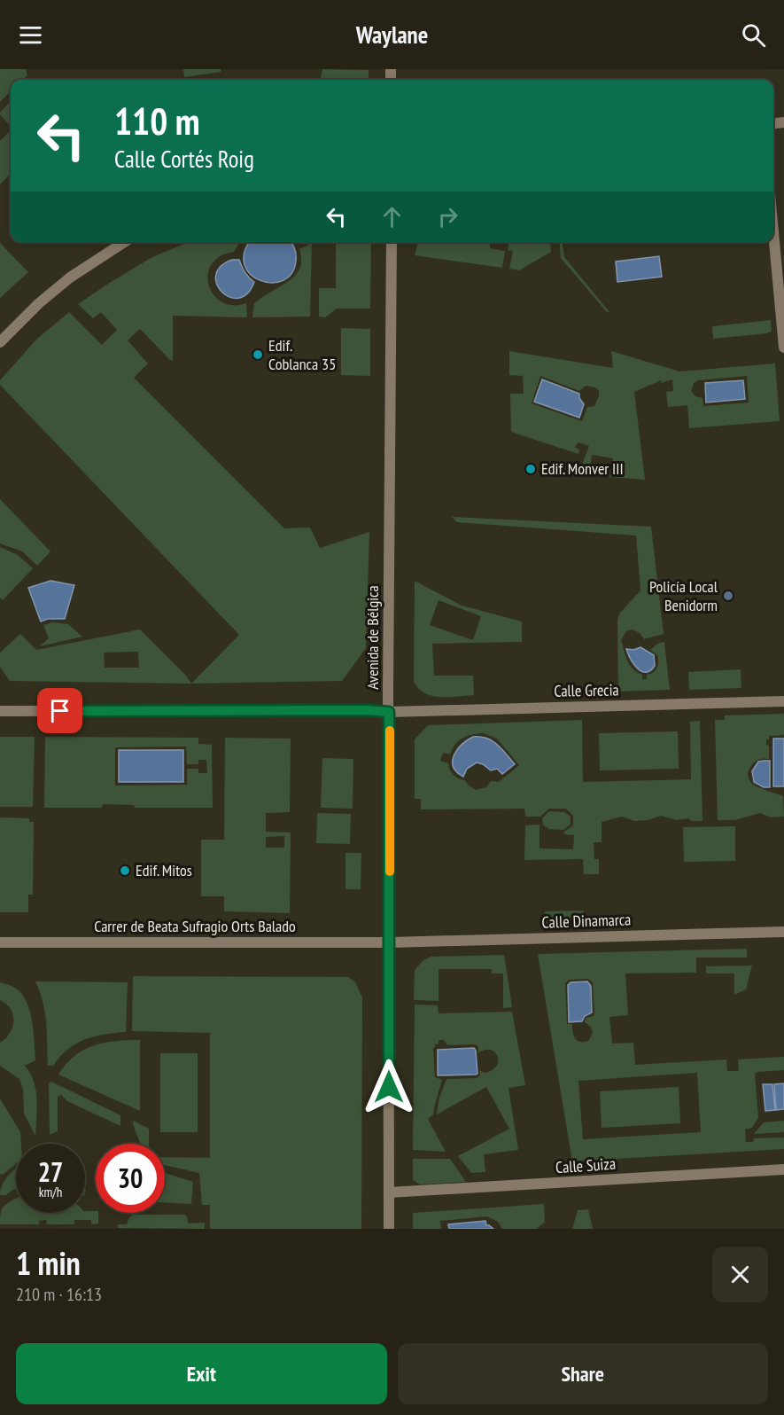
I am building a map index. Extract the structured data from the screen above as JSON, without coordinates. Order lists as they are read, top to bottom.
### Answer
{
  "streets": {
    "street": [
      "Avenida de Bélgica",
      "Calle Grecia",
      "Calle Dinamarca",
      "Carrer de Beata Sufragio Orts Balado",
      "Calle Suiza"
    ]
  },
  "crossings": [
    ["Avenida de Bélgica", "Calle Grecia"],
    ["Avenida de Bélgica", "Calle Dinamarca"],
    ["Avenida de Bélgica", "Carrer de Beata Sufragio Orts Balado"],
    ["Avenida de Bélgica", "Calle Suiza"],
    ["Calle Dinamarca", "Carrer de Beata Sufragio Orts Balado"]
  ],
  "places": [
    "Edif. Coblanca 35",
    "Edif. Monver III",
    "Policía Local Benidorm",
    "Edif. Mitos"
  ],
  "page": {
    "header": "Waylane",
    "turn": ["110 m", "Calle Cortés Roig"],
    "speed": "27 km/h",
    "limit": "30",
    "heading": ["1 min", "210 m · 16:13"],
    "buttons": ["Exit", "Share"]
  }
}
